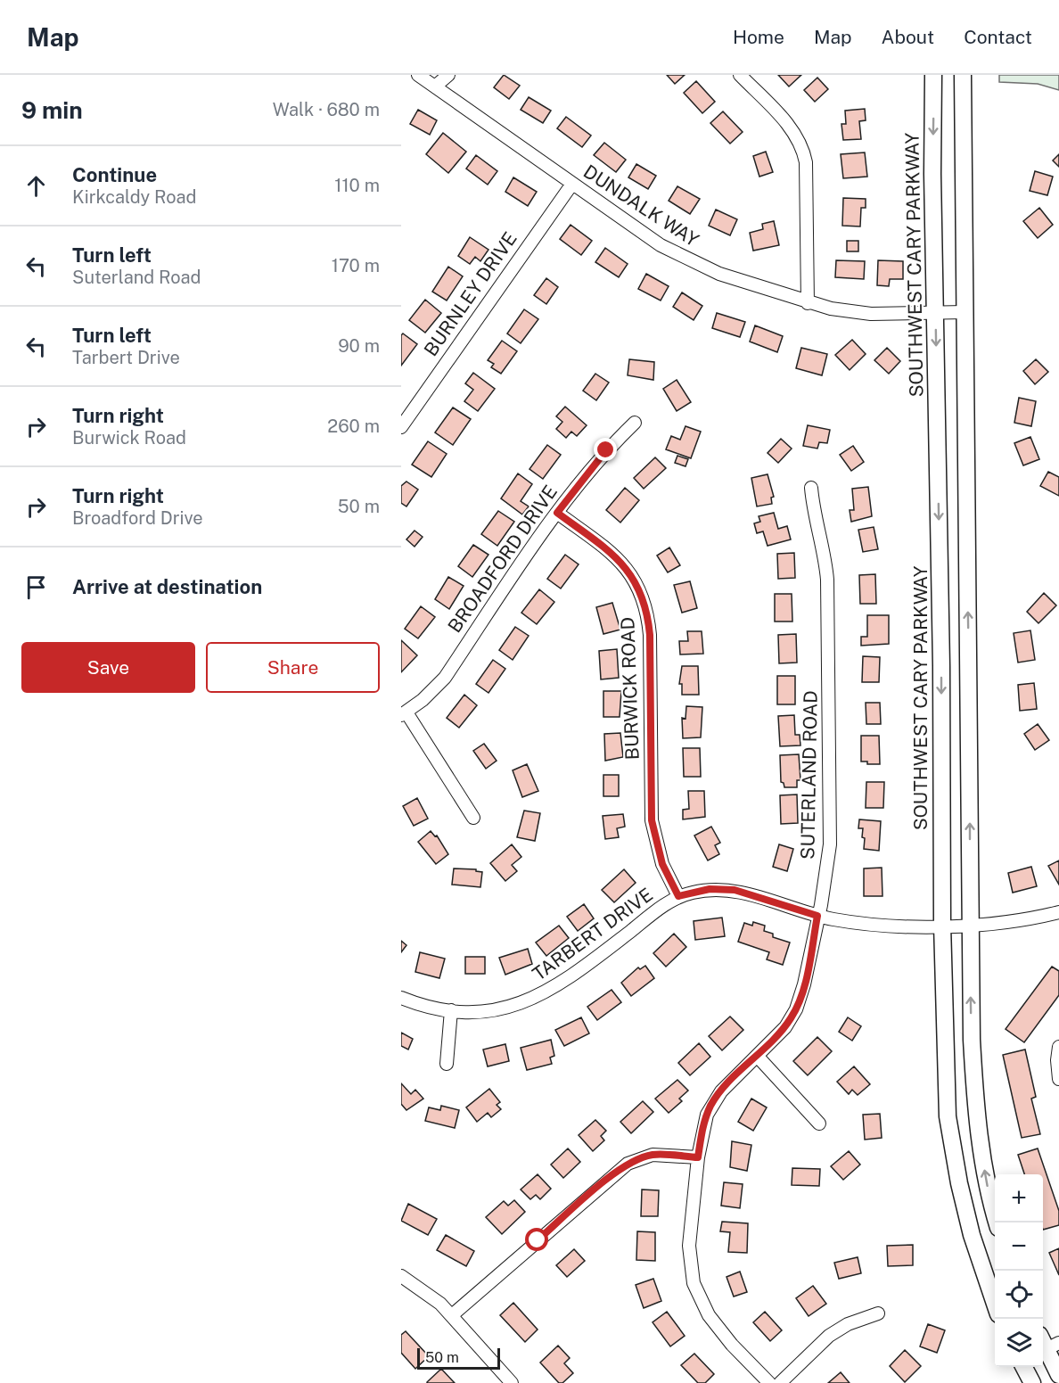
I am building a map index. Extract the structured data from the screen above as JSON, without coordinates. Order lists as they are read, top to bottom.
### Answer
{
  "streets": {
    "main road": ["SOUTHWEST CARY PARKWAY"],
    "street": [
      "DUNDALK WAY",
      "BURNLEY DRIVE",
      "BROADFORD DRIVE",
      "BURWICK ROAD",
      "SUTERLAND ROAD",
      "TARBERT DRIVE"
    ]
  },
  "crossings": [
    ["DUNDALK WAY", "SOUTHWEST CARY PARKWAY"],
    ["DUNDALK WAY", "BURNLEY DRIVE"],
    ["SOUTHWEST CARY PARKWAY", "TARBERT DRIVE"],
    ["BROADFORD DRIVE", "BURWICK ROAD"],
    ["BURWICK ROAD", "TARBERT DRIVE"],
    ["SUTERLAND ROAD", "TARBERT DRIVE"]
  ],
  "scale_bar": "50 m",
  "page": {
    "header": "Map",
    "nav": [
      "Home",
      "Map",
      "About",
      "Contact"
    ],
    "heading": ["9 min", "Walk · 680 m"],
    "list": [
      ["Continue", "Kirkcaldy Road", "110 m"],
      ["Turn left", "Suterland Road", "170 m"],
      ["Turn left", "Tarbert Drive", "90 m"],
      ["Turn right", "Burwick Road", "260 m"],
      ["Turn right", "Broadford Drive", "50 m"],
      "Arrive at destination"
    ],
    "buttons": ["Save", "Share"],
    "map_buttons": ["+", "−"],
    "scale": "50 m"
  }
}
